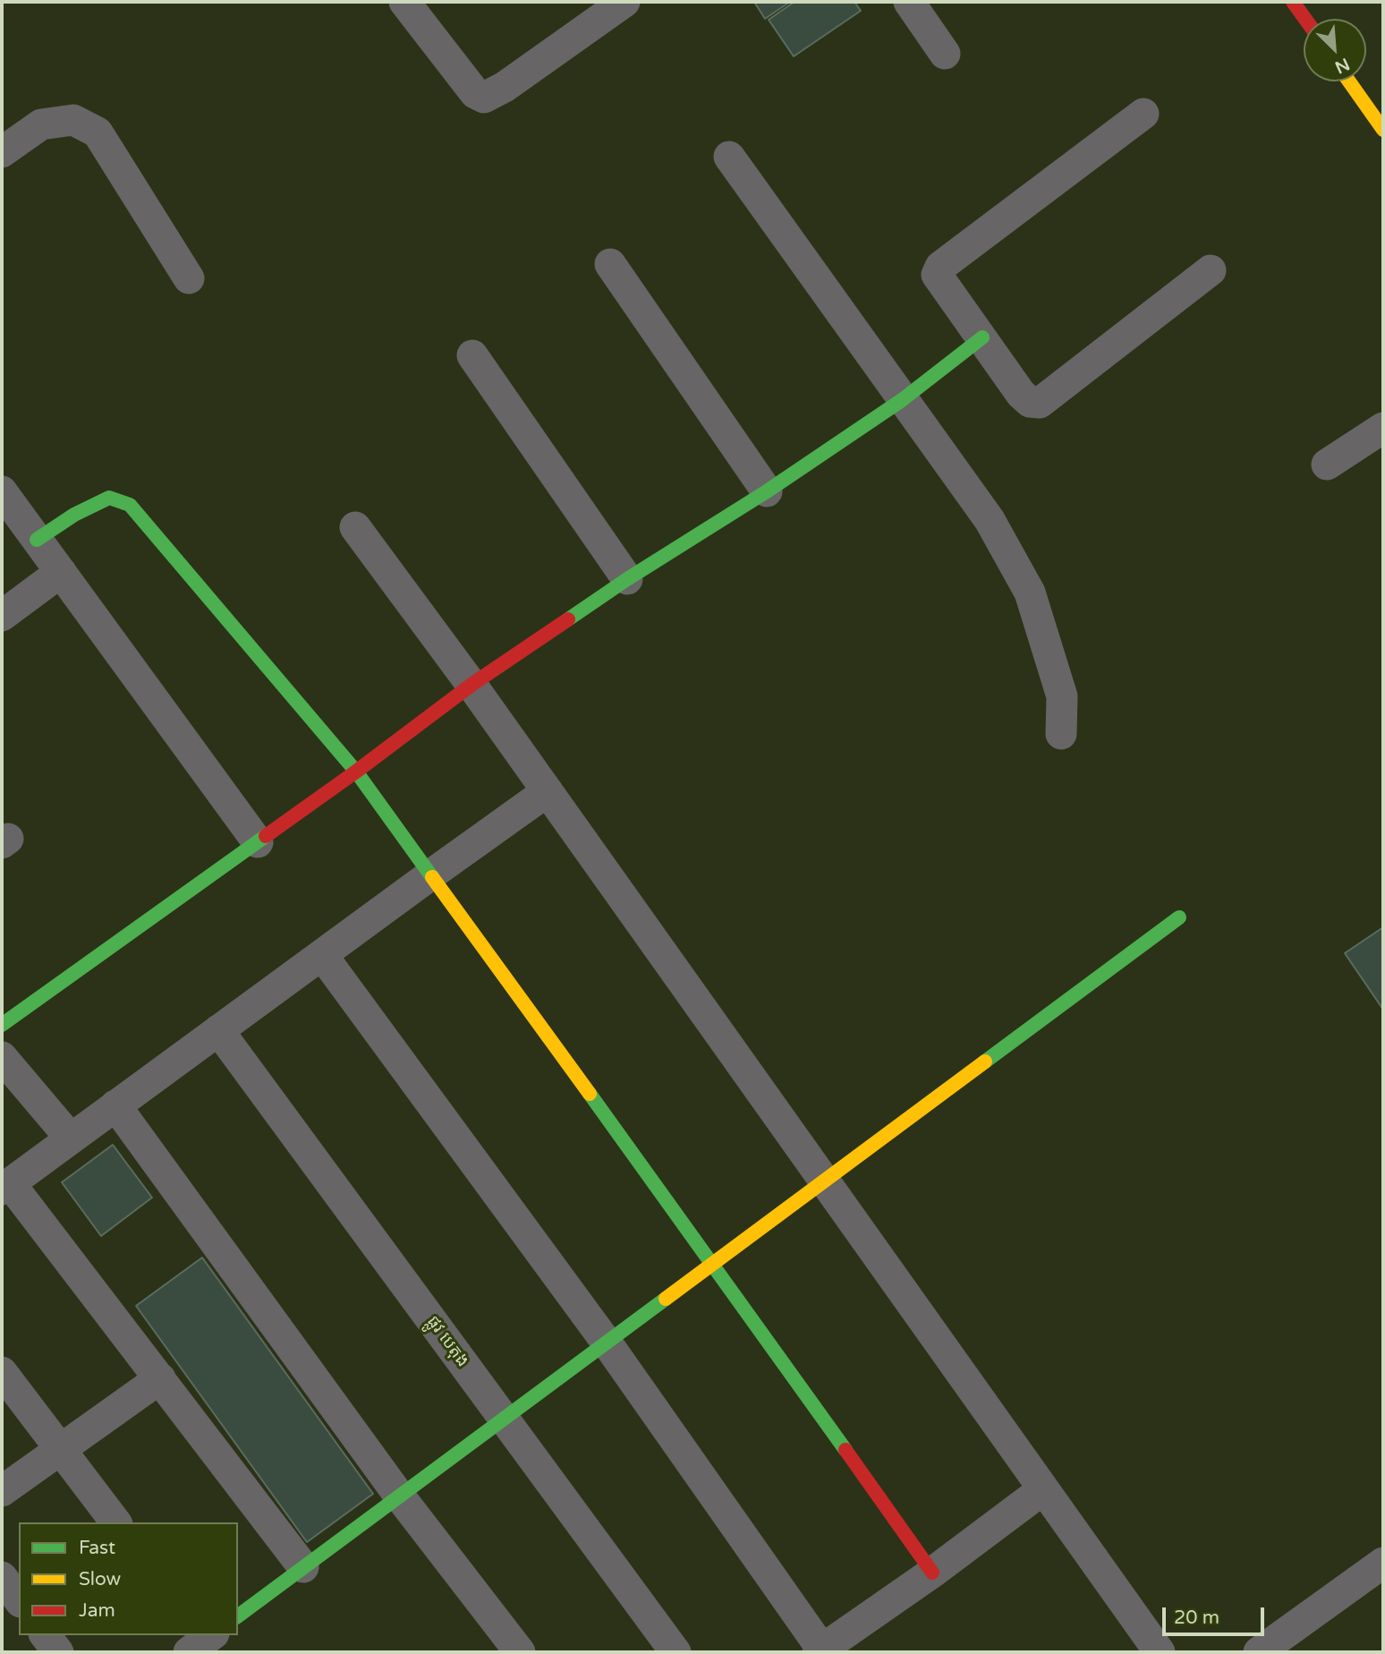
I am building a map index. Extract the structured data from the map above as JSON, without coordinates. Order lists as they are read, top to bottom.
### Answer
{
  "streets": {
    "street": ["ផ្លូវ បេតុង"]
  },
  "legend": ["Fast", "Slow", "Jam"],
  "scale_bar": "20 m",
  "north": "bottom right"
}
